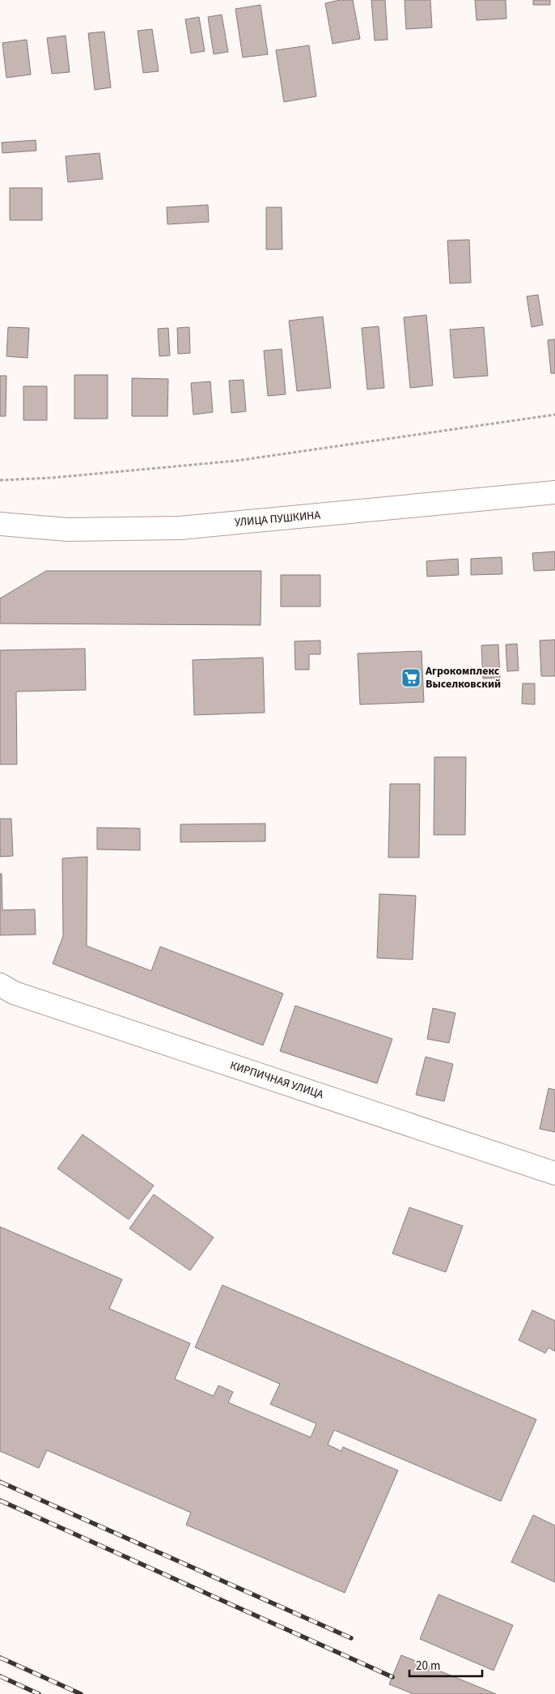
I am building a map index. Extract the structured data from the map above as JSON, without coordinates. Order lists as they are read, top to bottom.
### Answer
{
  "streets": {
    "street": ["УЛИЦА ПУШКИНА", "КИРПИЧНАЯ УЛИЦА"]
  },
  "places": {
    "supermarket": ["Агрокомплекс Выселковский"]
  },
  "scale_bar": "20 m"
}
